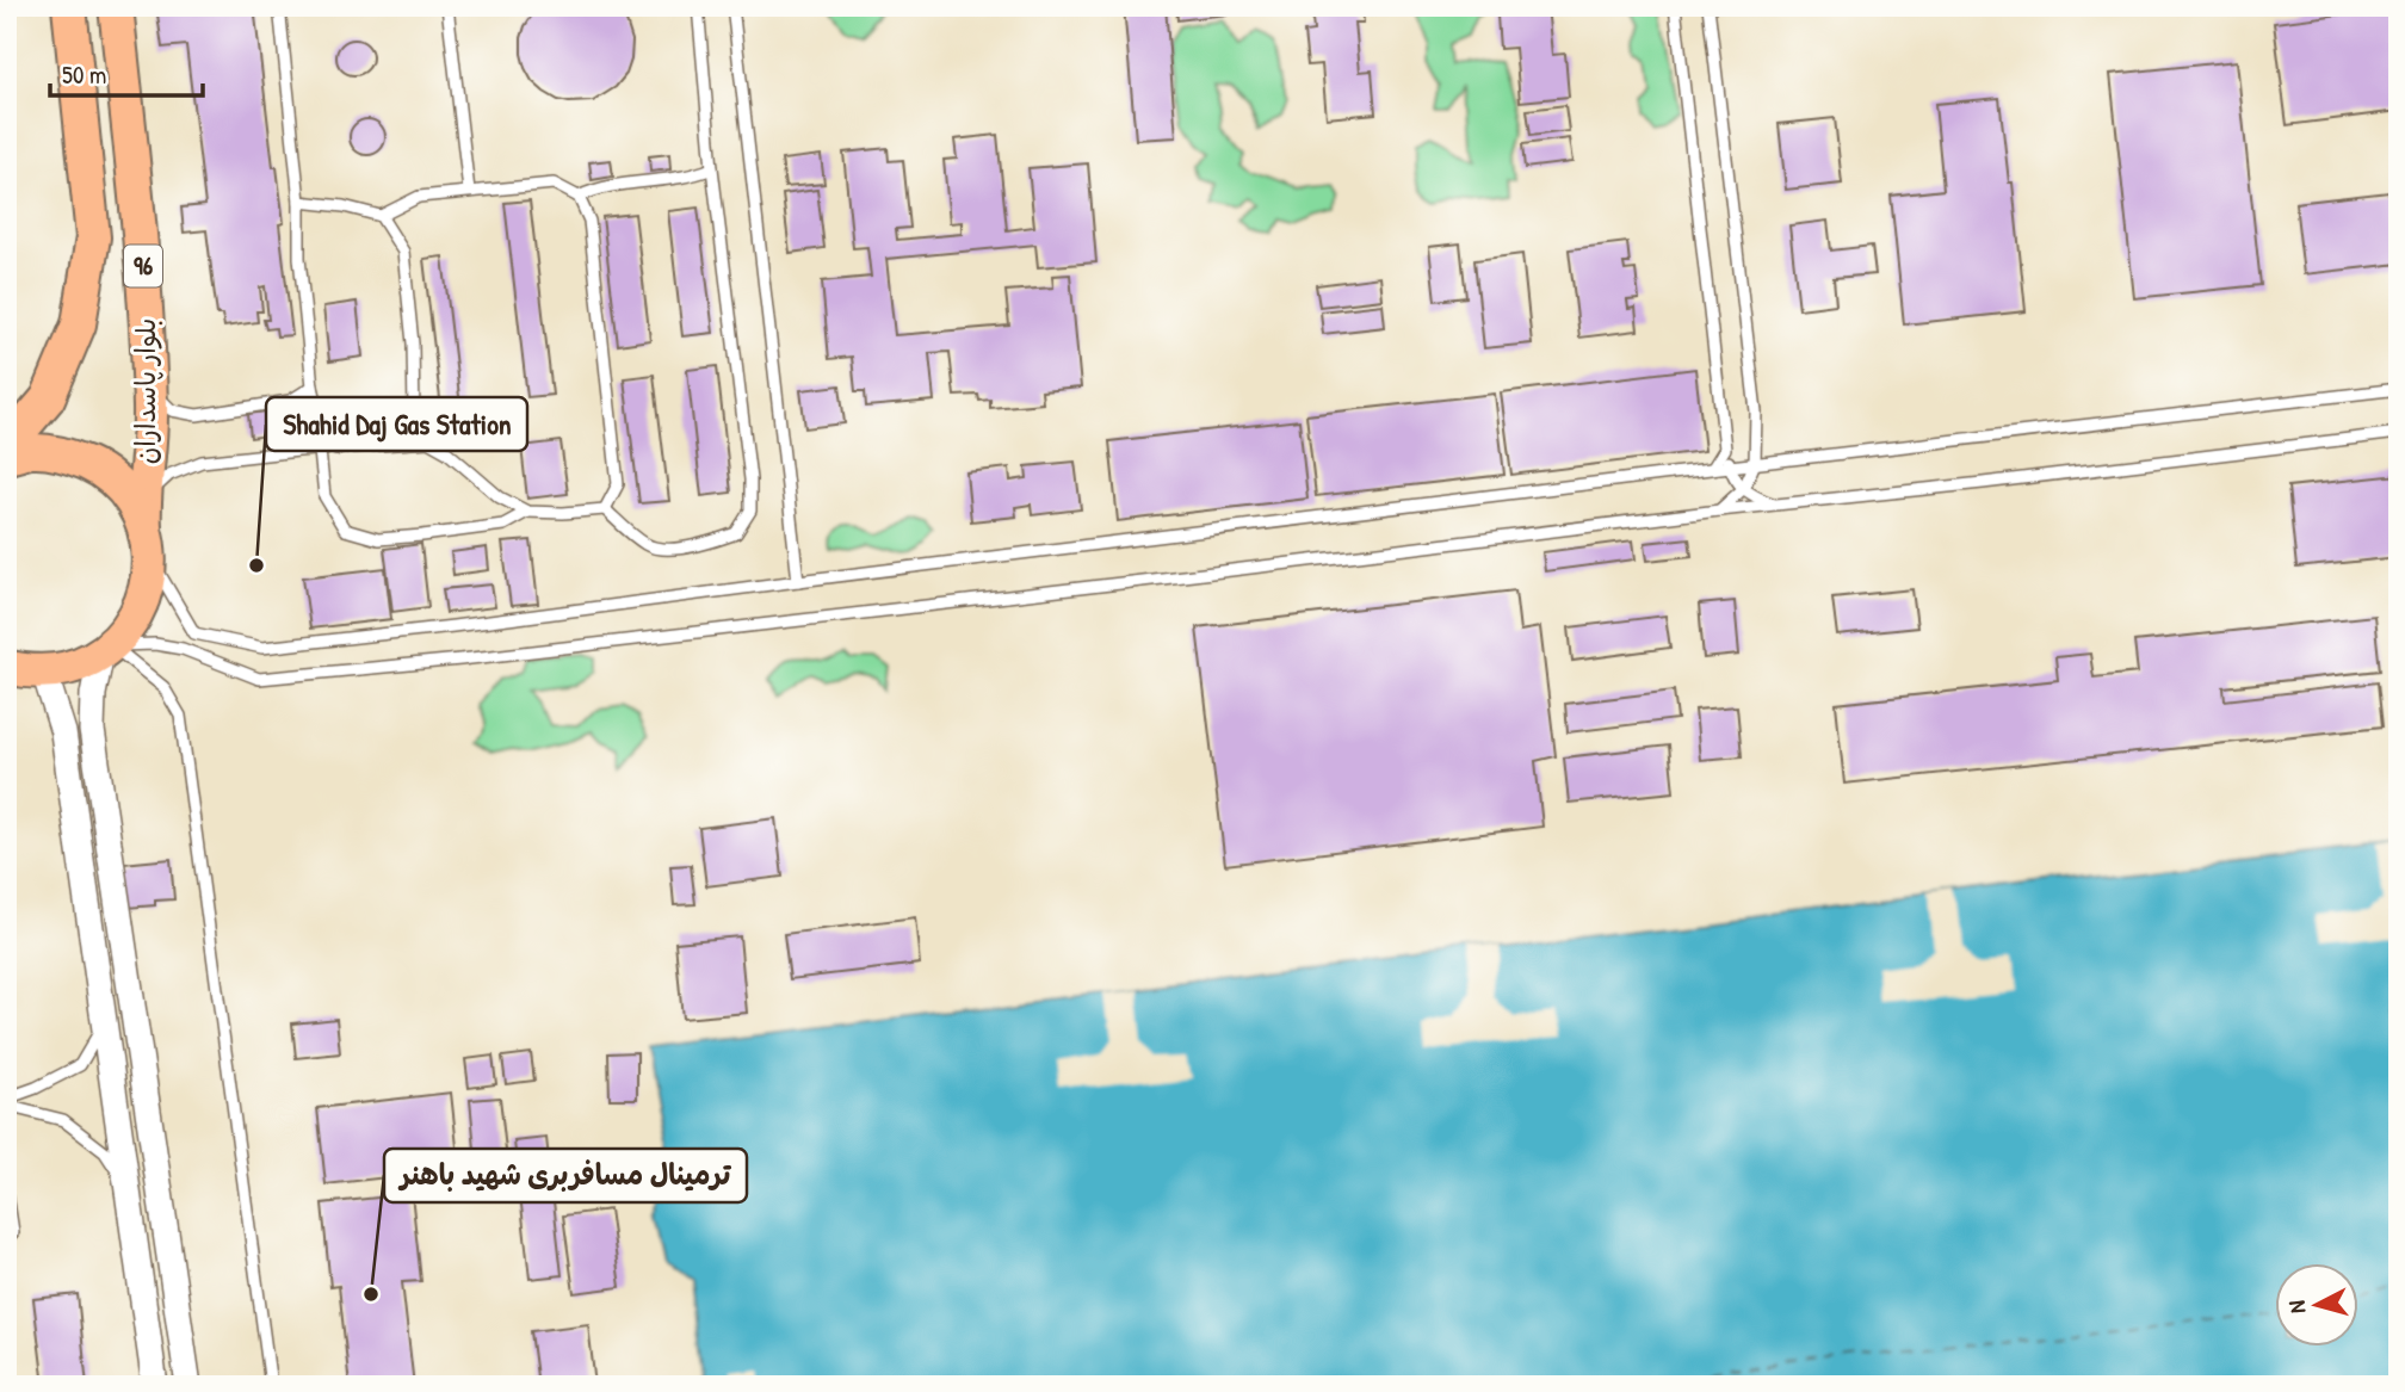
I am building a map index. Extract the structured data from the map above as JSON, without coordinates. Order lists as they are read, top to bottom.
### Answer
{
  "streets": {
    "highway": ["96", "بلوار پاسداران"]
  },
  "crossings": [
    ["96", "بلوار پاسداران"]
  ],
  "places": ["Shahid Daj Gas Station", "ترمینال مسافربری شهید باهنر"],
  "scale_bar": "50 m",
  "north": "left"
}
